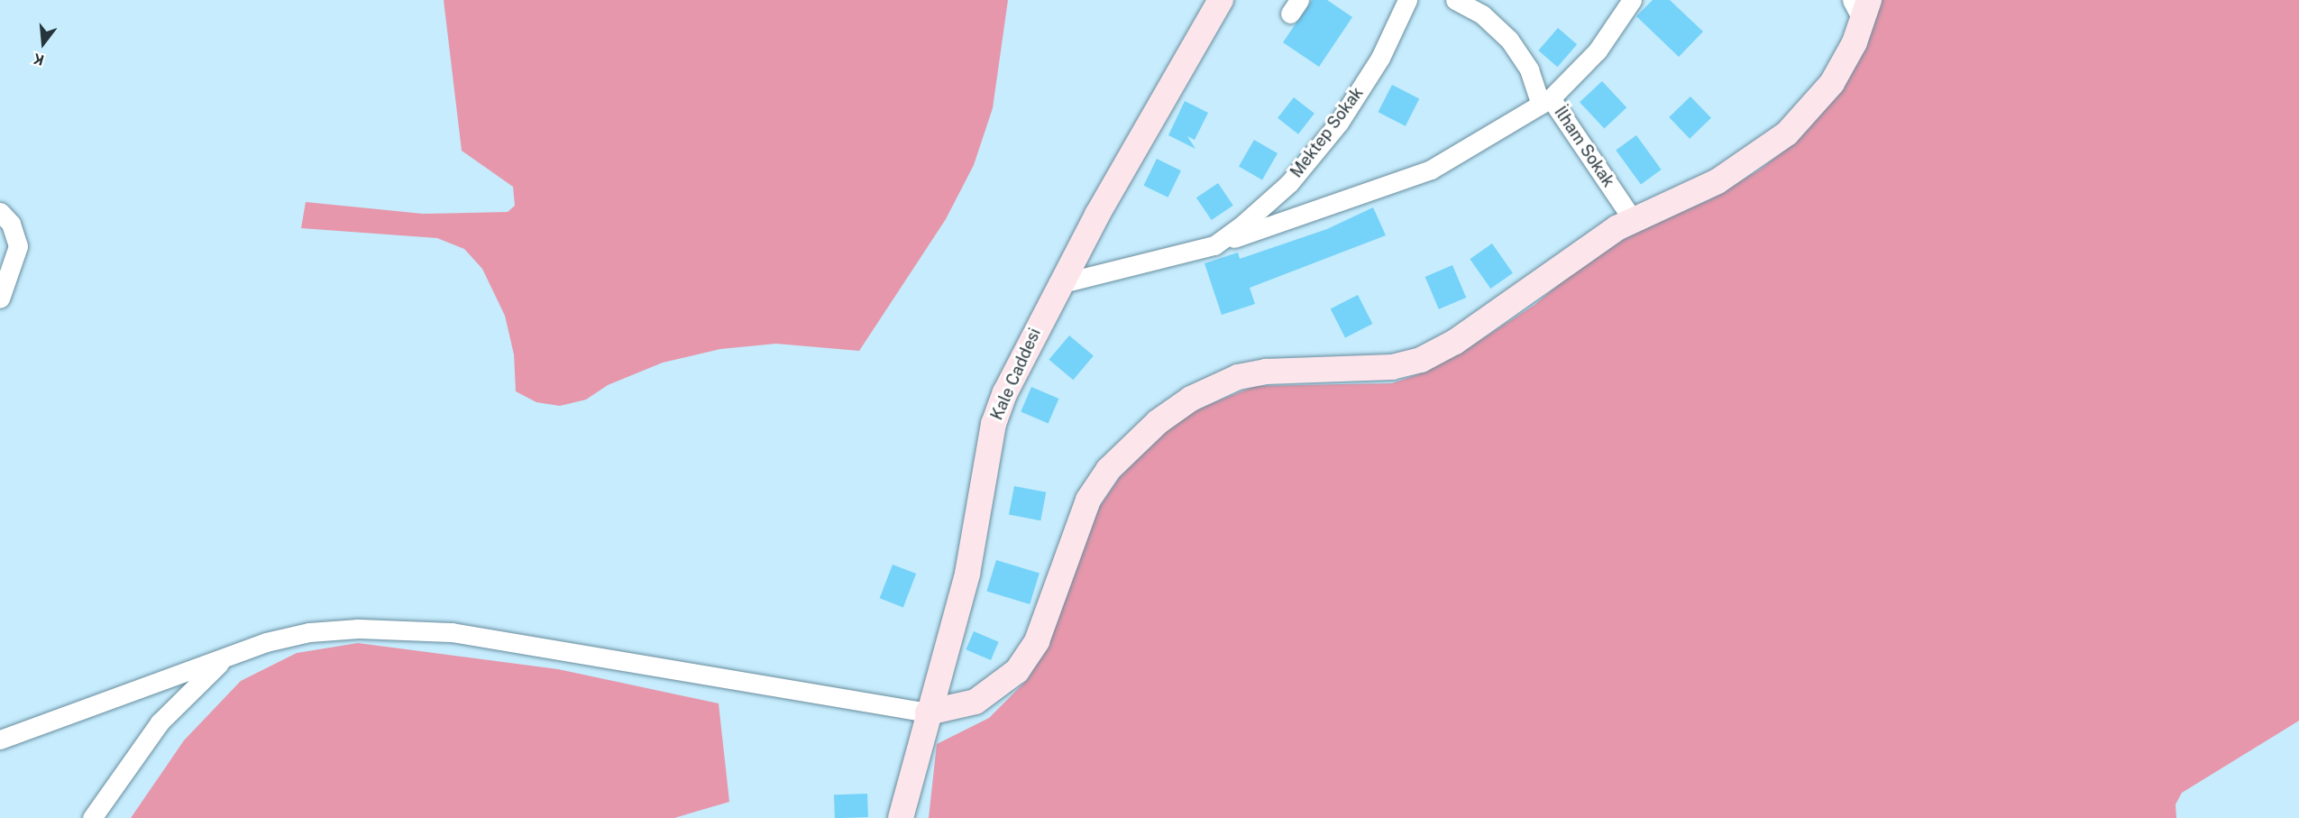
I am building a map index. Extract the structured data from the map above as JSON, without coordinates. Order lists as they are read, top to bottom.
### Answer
{
  "streets": {
    "street": ["Mektep Sokak", "İlham Sokak", "Kale Caddesi"]
  },
  "crossings": [
    ["Mektep Sokak", "Kale Caddesi"]
  ],
  "north": "bottom"
}
